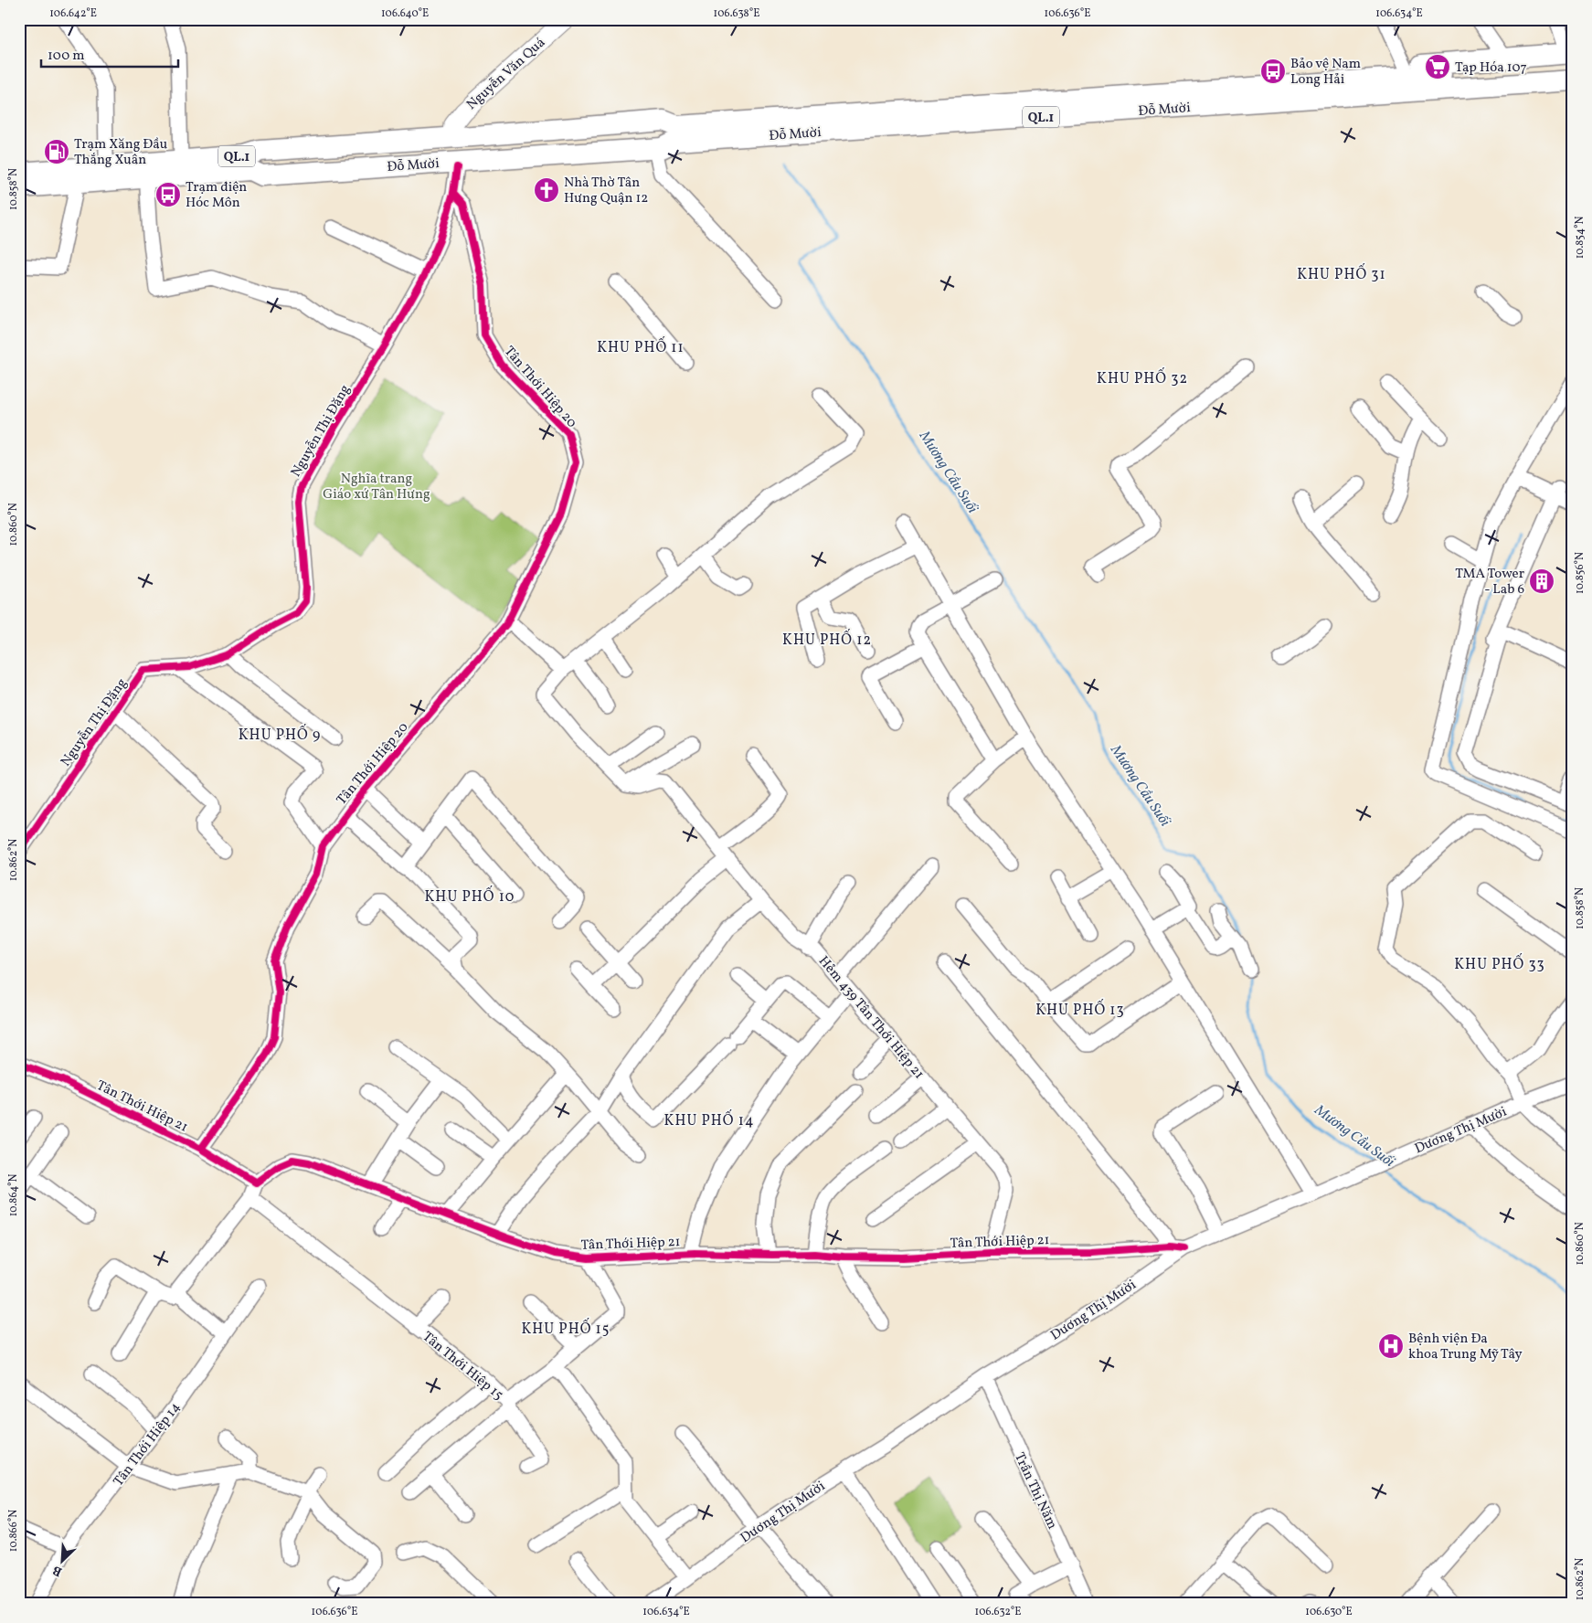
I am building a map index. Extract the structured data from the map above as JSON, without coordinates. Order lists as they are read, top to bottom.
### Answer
{
  "streets": {
    "highway": ["Đỗ Mười", "QL.1"],
    "main road": ["Nguyễn Văn Quá"],
    "street": [
      "Tân Thới Hiệp 20",
      "Nguyễn Thị Đặng",
      "Hẻm 439 Tân Thới Hiệp 21",
      "Tân Thới Hiệp 21",
      "Dương Thị Mười",
      "Tân Thới Hiệp 15",
      "Tân Thới Hiệp 14",
      "Trần Thị Năm"
    ]
  },
  "crossings": [
    ["Nguyễn Văn Quá", "Đỗ Mười"],
    ["Đỗ Mười", "Nguyễn Thị Đặng"],
    ["Tân Thới Hiệp 20", "Nguyễn Thị Đặng"],
    ["Tân Thới Hiệp 20", "Tân Thới Hiệp 21"],
    ["Hẻm 439 Tân Thới Hiệp 21", "Tân Thới Hiệp 21"],
    ["Tân Thới Hiệp 21", "Dương Thị Mười"],
    ["Tân Thới Hiệp 21", "Tân Thới Hiệp 15"],
    ["Dương Thị Mười", "Trần Thị Năm"]
  ],
  "districts": [
    "KHU PHỐ 31",
    "KHU PHỐ 11",
    "KHU PHỐ 32",
    "KHU PHỐ 12",
    "KHU PHỐ 9",
    "KHU PHỐ 10",
    "KHU PHỐ 33",
    "KHU PHỐ 13",
    "KHU PHỐ 14",
    "KHU PHỐ 15"
  ],
  "water": ["Mương Cầu Suối"],
  "parks": ["Nghĩa trang Giáo xứ Tân Hưng"],
  "places": {
    "supermarket": ["Tạp Hóa 107"],
    "bus stop": ["Bảo vệ Nam Long Hải", "Trạm điện Hóc Môn"],
    "fuel station": ["Trạm Xăng Đầu Thắng Xuân"],
    "church": ["Nhà Thờ Tân Hưng Quận 12"],
    "building": ["TMA Tower - Lab 6"],
    "hospital": ["Bệnh viện Đa khoa Trung Mỹ Tây"]
  },
  "scale_bar": "100 m",
  "north": "bottom left",
  "coordinates": [
    "106.642°E",
    "106.640°E",
    "106.638°E",
    "106.636°E",
    "106.634°E",
    "10.858°N",
    "10.854°N",
    "10.860°N",
    "10.856°N",
    "10.862°N",
    "10.864°N",
    "10.866°N",
    "106.632°E",
    "106.630°E"
  ]
}
